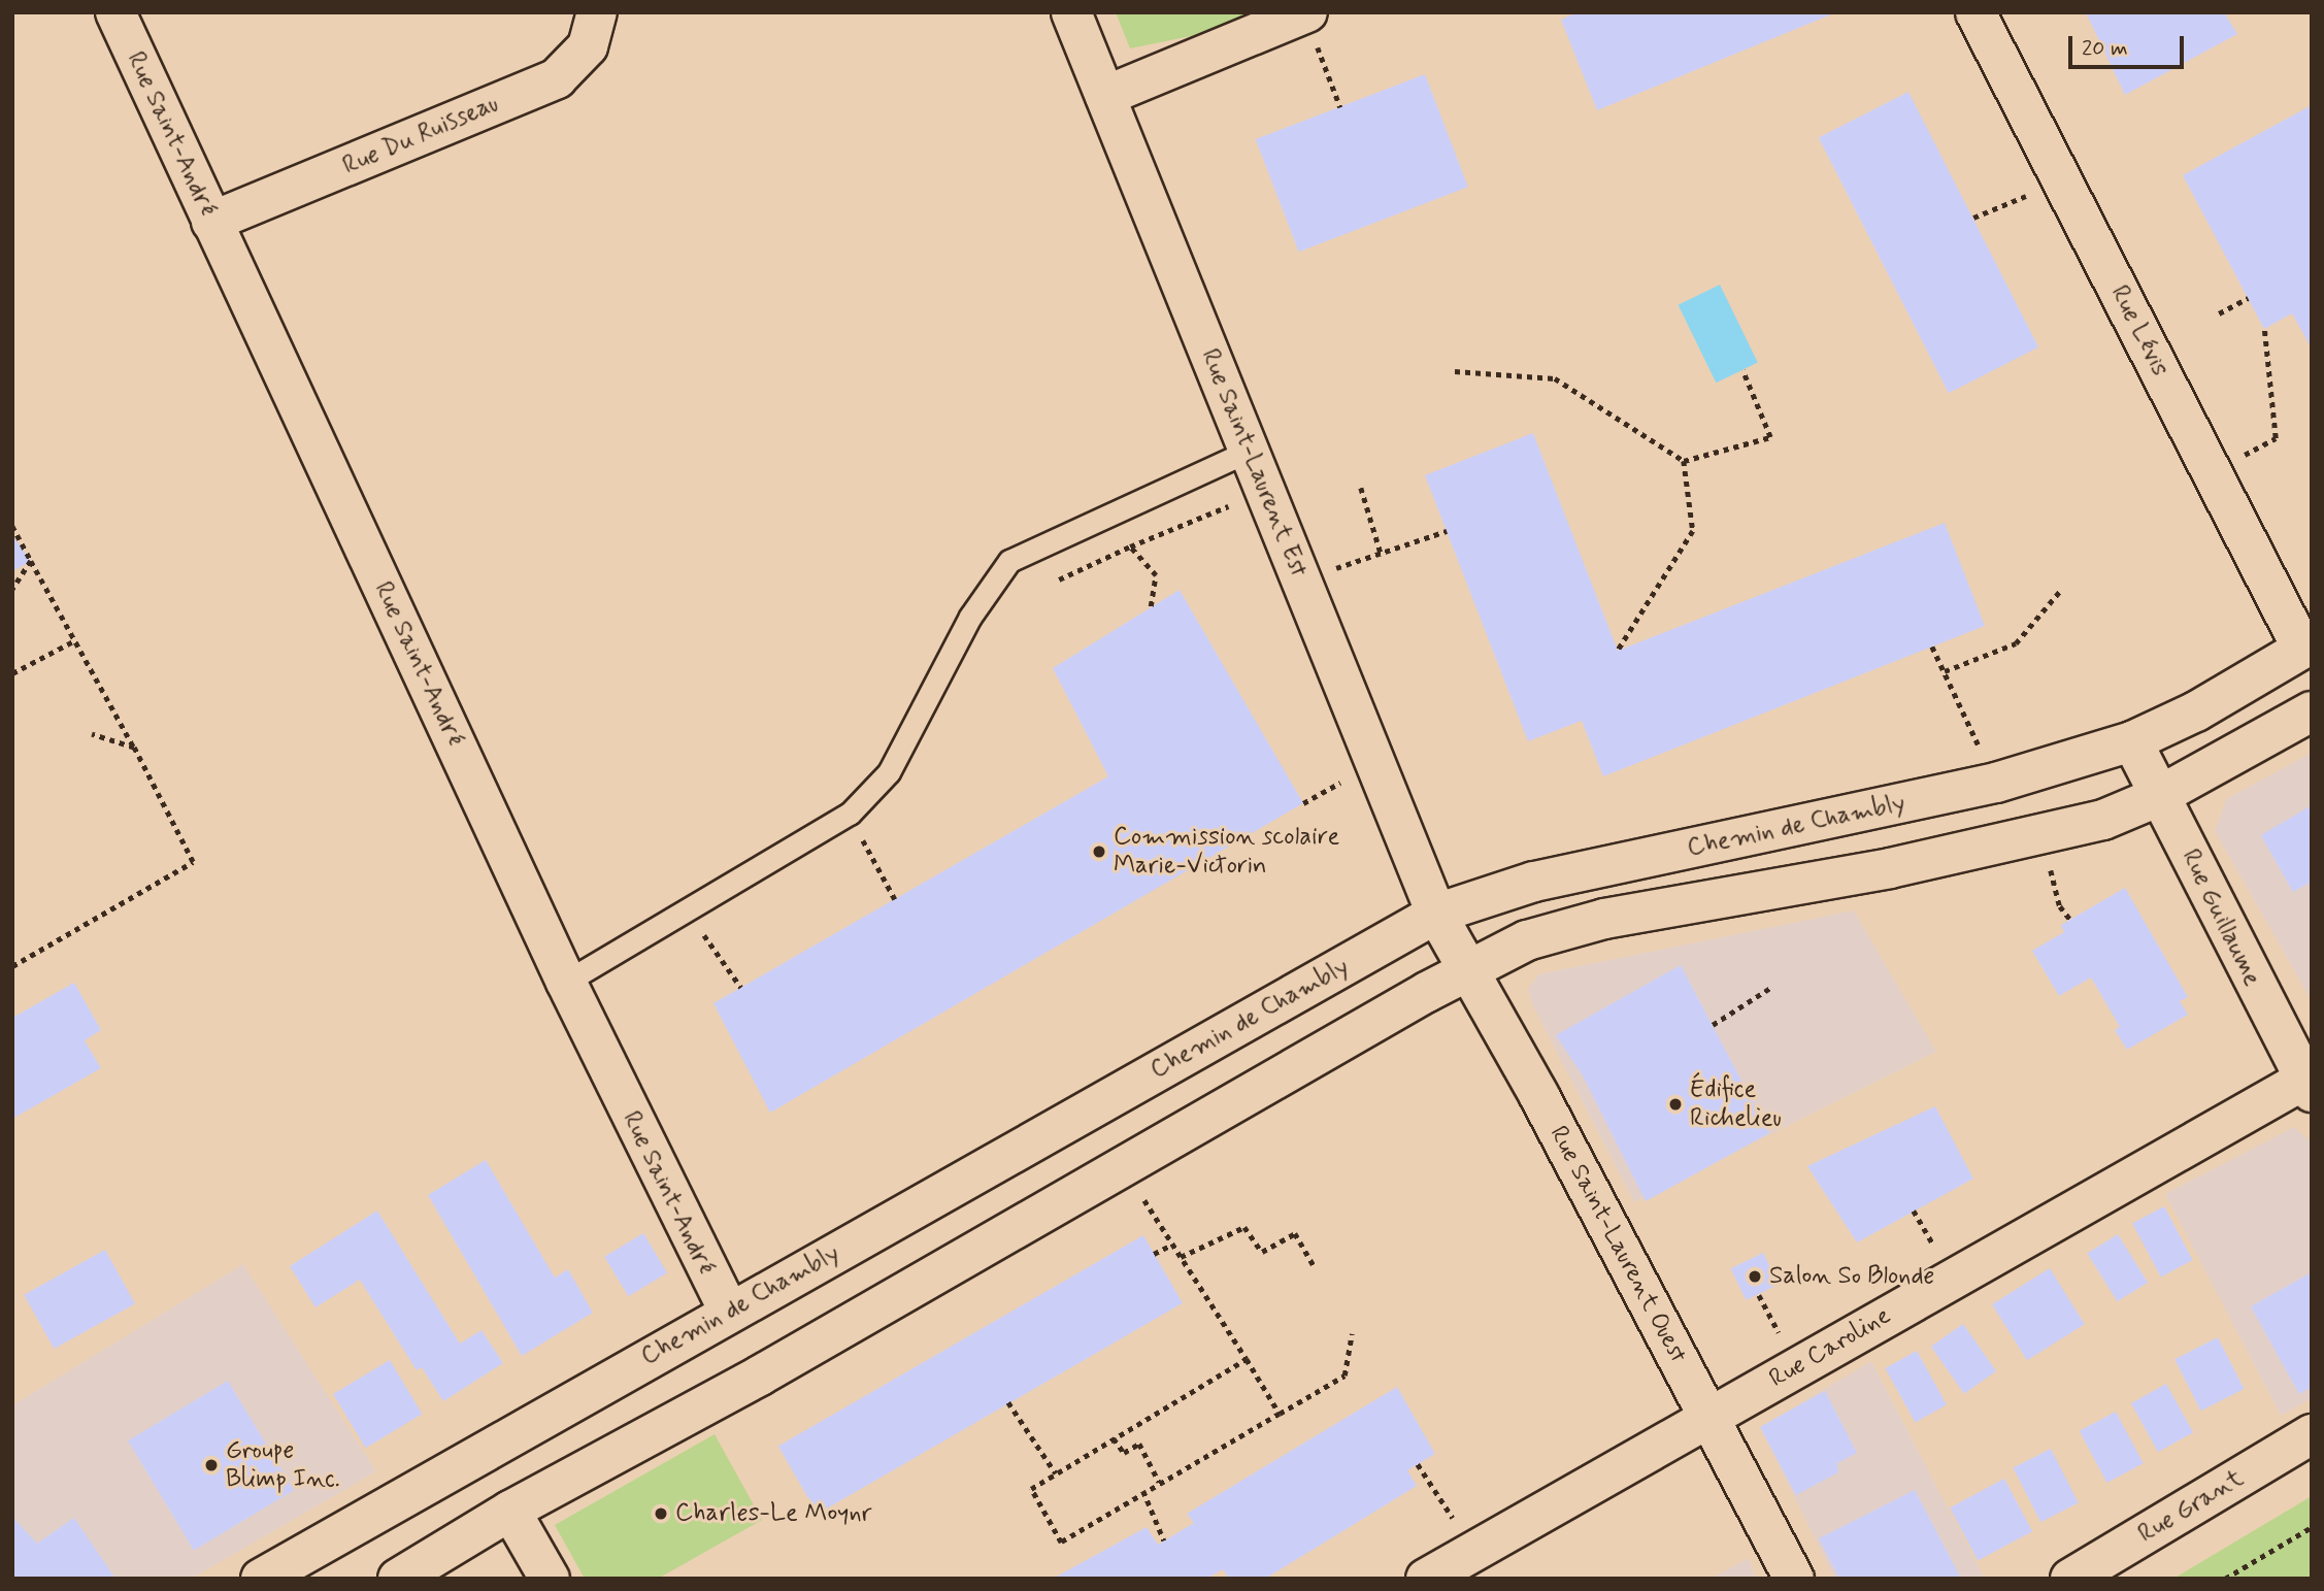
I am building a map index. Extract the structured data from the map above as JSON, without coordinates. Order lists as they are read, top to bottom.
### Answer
{
  "streets": {
    "street": [
      "Rue Saint-André",
      "Rue Du Ruisseau",
      "Rue Lévis",
      "Rue Saint-Laurent Est",
      "Chemin de Chambly",
      "Rue Guillaume",
      "Rue Saint-Laurent Ouest",
      "Rue Caroline",
      "Rue Grant"
    ]
  },
  "crossings": [
    ["Rue Saint-André", "Rue Du Ruisseau"],
    ["Rue Saint-André", "Chemin de Chambly"],
    ["Rue Lévis", "Chemin de Chambly"],
    ["Rue Saint-Laurent Est", "Chemin de Chambly"],
    ["Rue Saint-Laurent Est", "Rue Saint-Laurent Ouest"],
    ["Chemin de Chambly", "Rue Guillaume"],
    ["Chemin de Chambly", "Rue Saint-Laurent Ouest"],
    ["Rue Guillaume", "Rue Caroline"],
    ["Rue Saint-Laurent Ouest", "Rue Caroline"]
  ],
  "places": [
    "Commission scolaire Marie-Victorin",
    "Édifice Richelieu",
    "Salon So Blonde",
    "Groupe Blimp Inc.",
    "Charles-Le Moynr"
  ],
  "scale_bar": "20 m"
}
